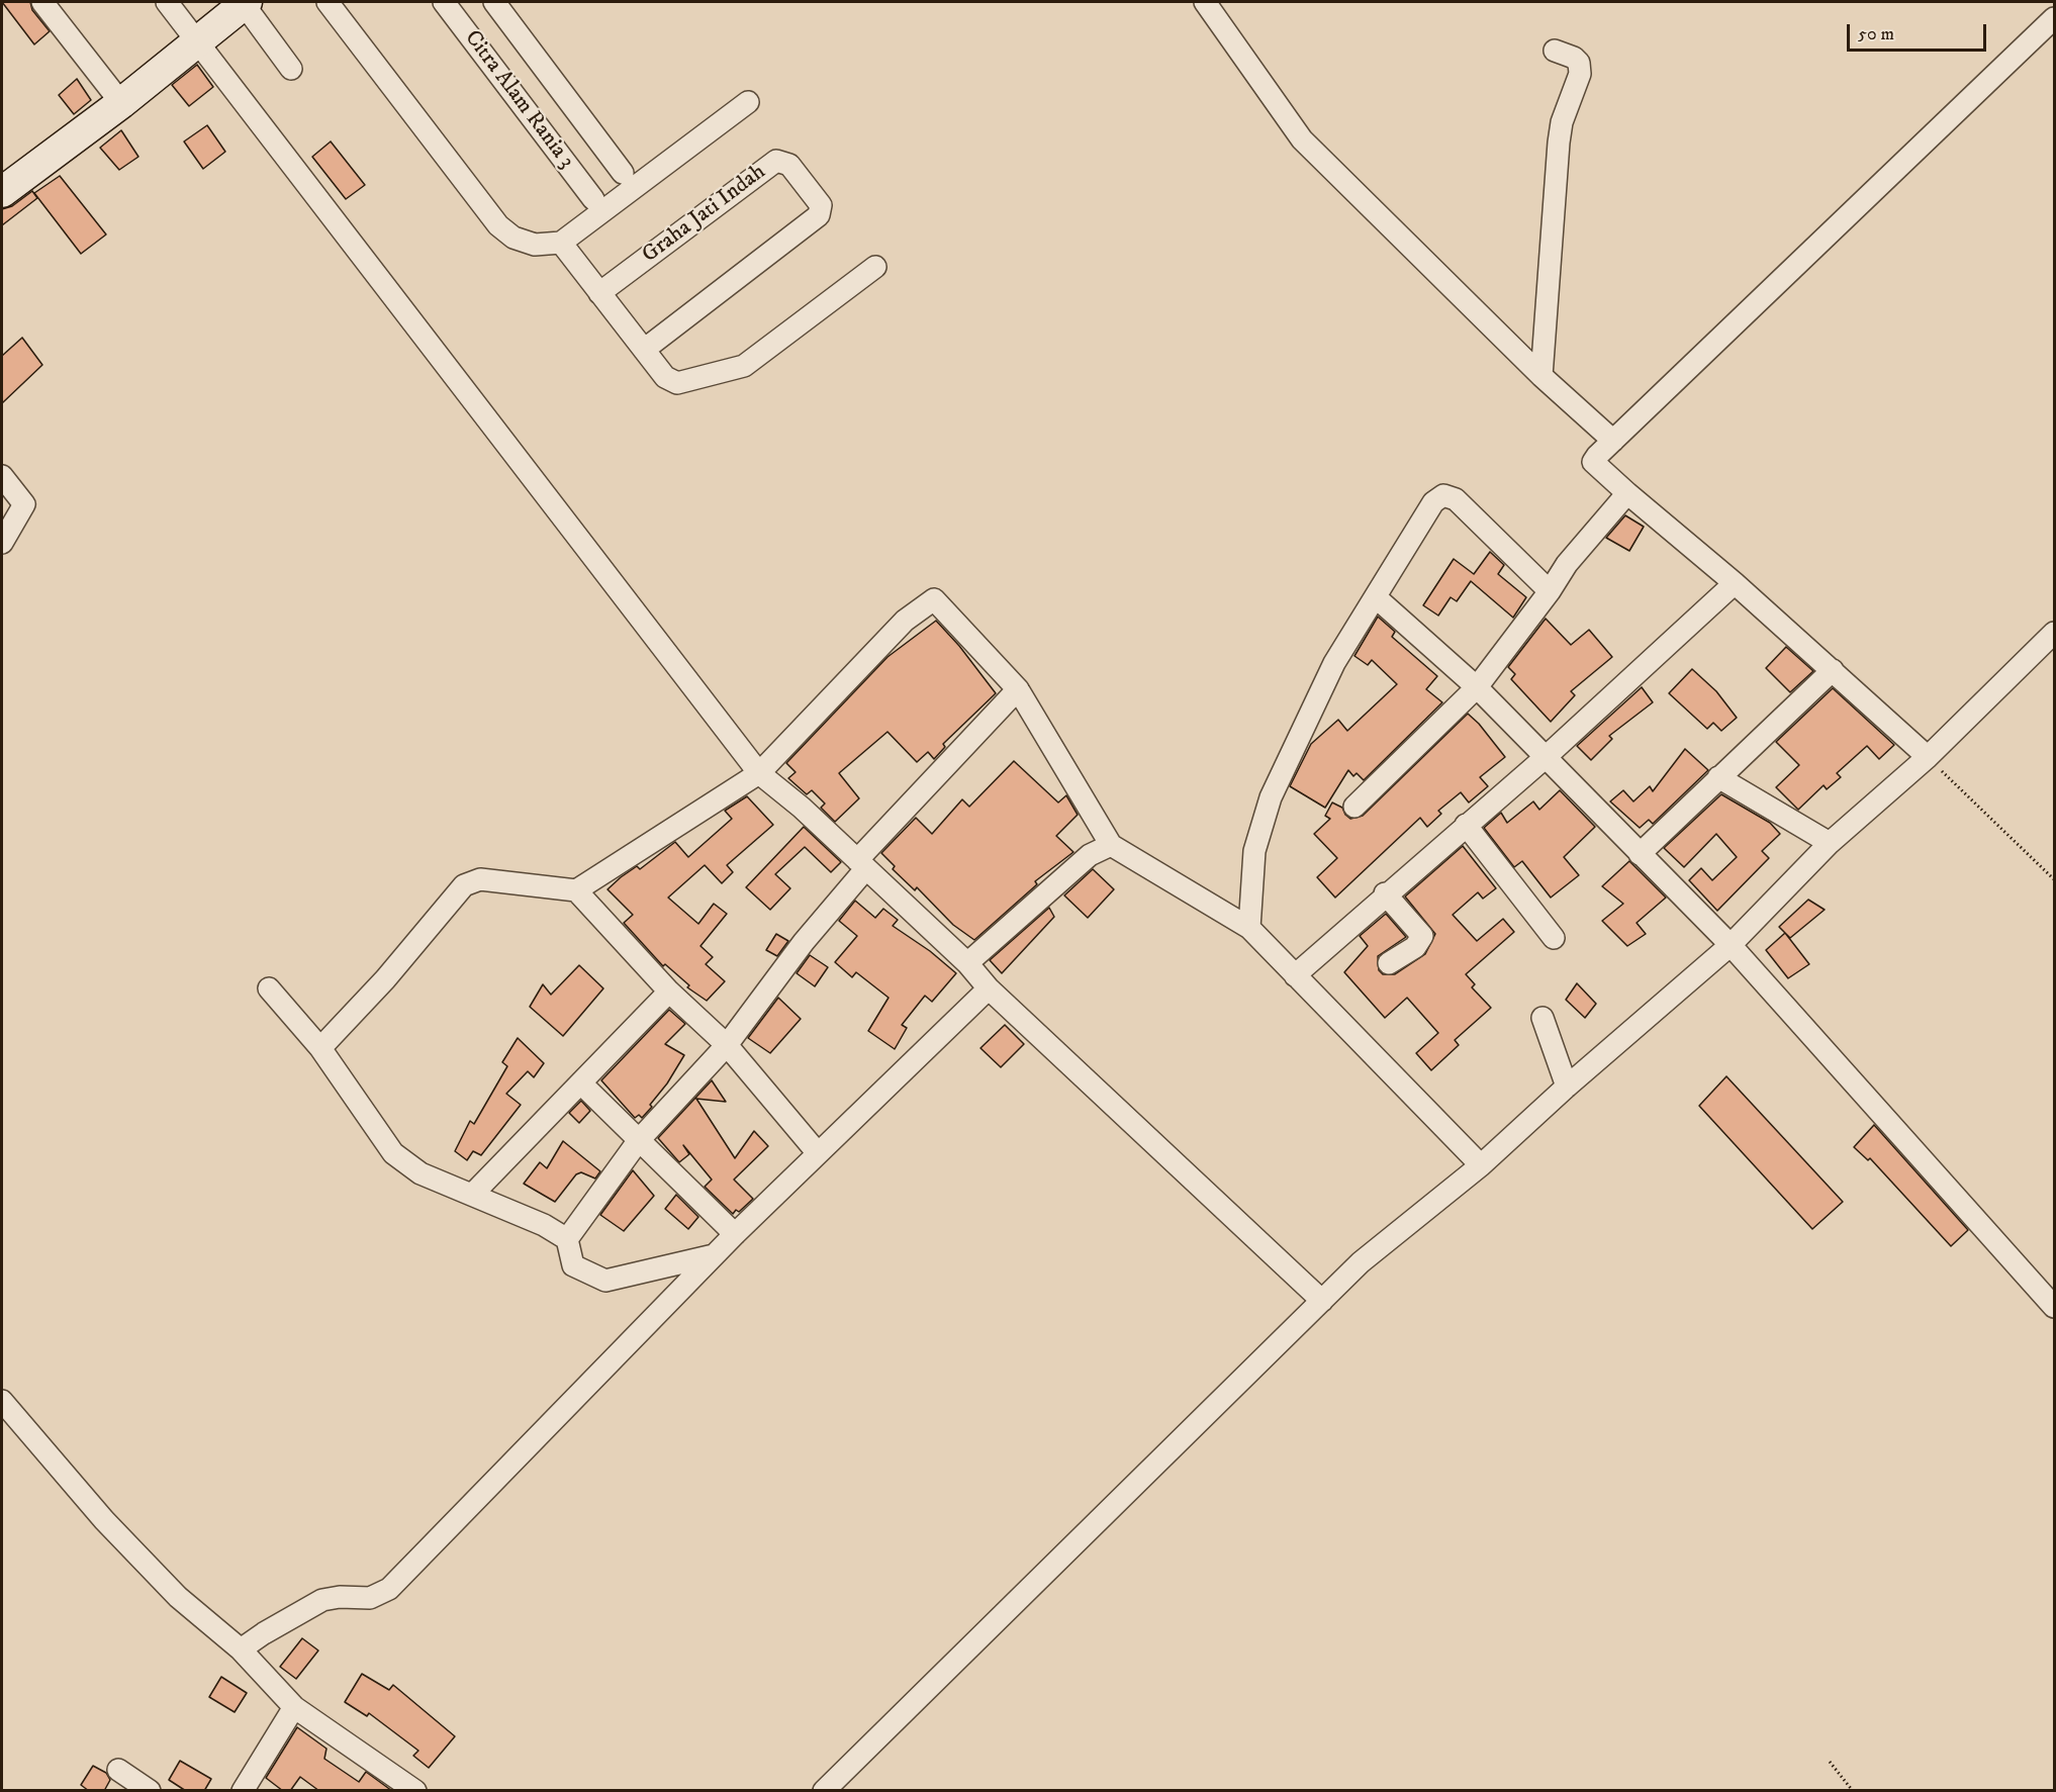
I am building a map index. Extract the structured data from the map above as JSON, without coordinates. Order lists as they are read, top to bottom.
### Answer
{
  "streets": {
    "street": ["Citra Alam Rania 3", "Graha Jati Indah"]
  },
  "scale_bar": "50 m"
}
